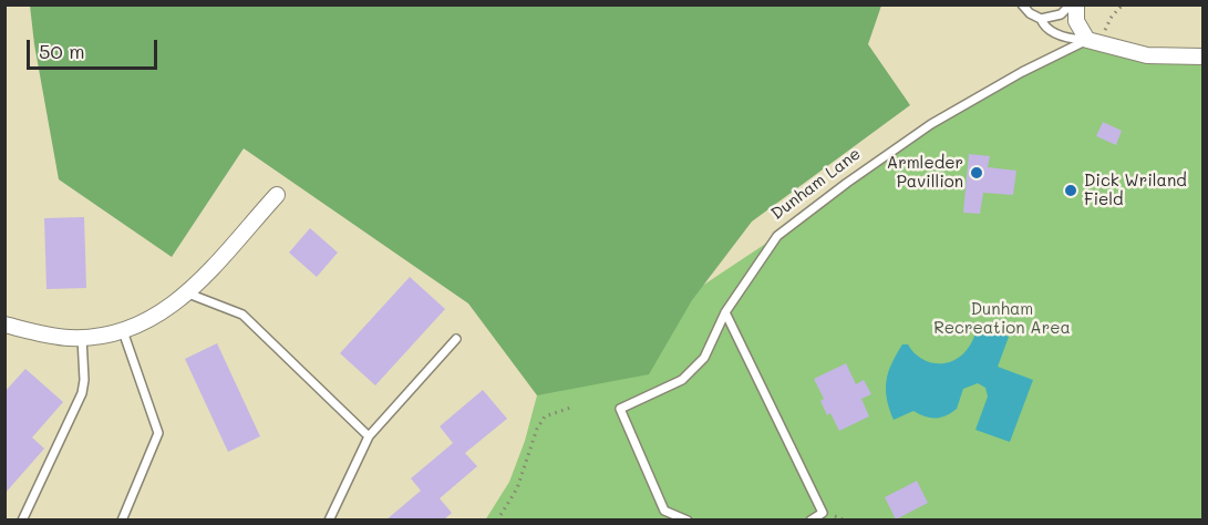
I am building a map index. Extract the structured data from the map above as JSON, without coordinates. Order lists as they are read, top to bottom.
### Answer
{
  "streets": {
    "lane": ["Dunham Lane"]
  },
  "parks": ["Dunham Recreation Area"],
  "places": ["Armleder Pavillion", "Dick Wriland Field"],
  "scale_bar": "50 m"
}
